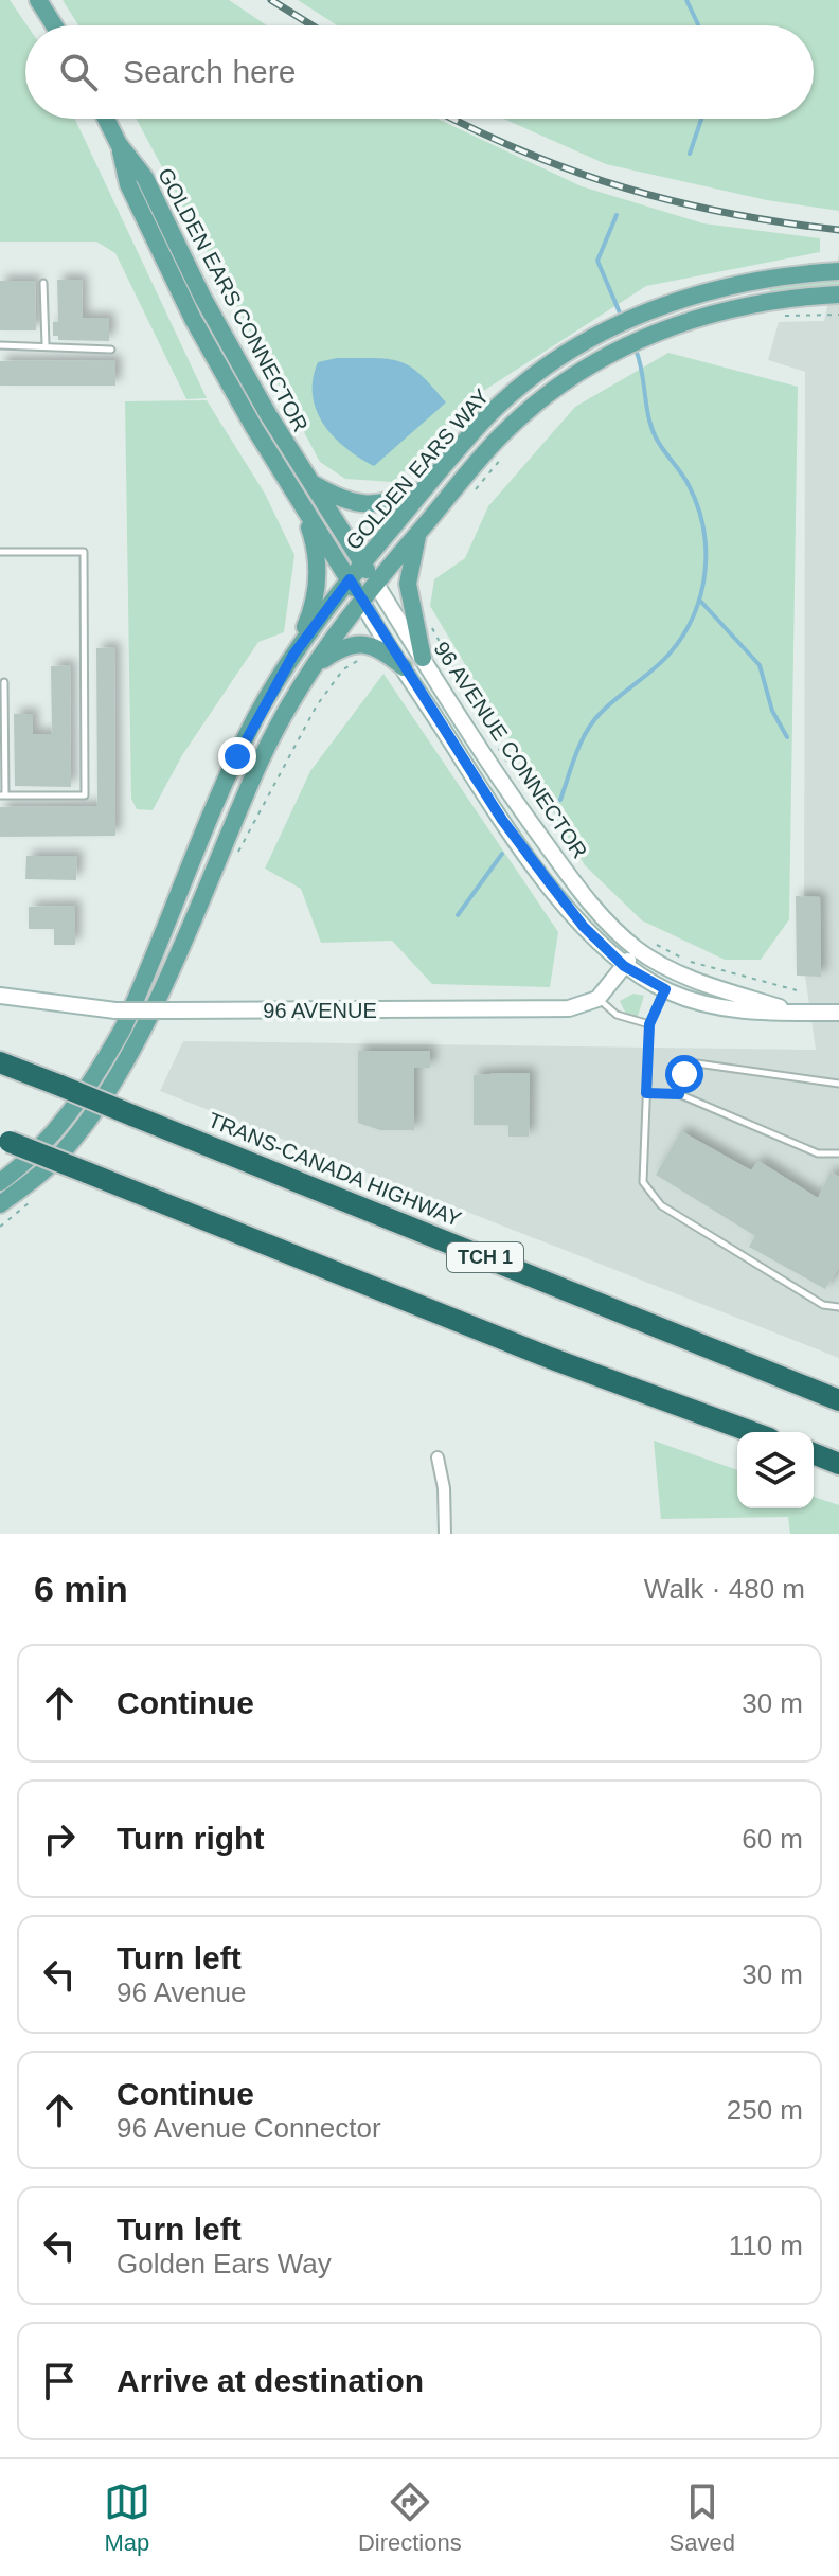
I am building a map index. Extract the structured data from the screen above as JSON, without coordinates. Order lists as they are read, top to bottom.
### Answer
{
  "streets": {
    "highway": ["TRANS-CANADA HIGHWAY", "TCH 1"],
    "main road": [
      "GOLDEN EARS CONNECTOR",
      "GOLDEN EARS WAY",
      "96 AVENUE CONNECTOR",
      "96 AVENUE"
    ]
  },
  "crossings": [
    ["GOLDEN EARS CONNECTOR", "GOLDEN EARS WAY"],
    ["GOLDEN EARS CONNECTOR", "96 AVENUE CONNECTOR"],
    ["GOLDEN EARS WAY", "96 AVENUE CONNECTOR"]
  ],
  "page": {
    "search": "Search here",
    "heading": ["6 min", "Walk · 480 m"],
    "list": [
      ["Continue", "30 m"],
      ["Turn right", "60 m"],
      ["Turn left", "96 Avenue", "30 m"],
      ["Continue", "96 Avenue Connector", "250 m"],
      ["Turn left", "Golden Ears Way", "110 m"],
      "Arrive at destination"
    ],
    "nav": ["Map", "Directions", "Saved"]
  }
}
